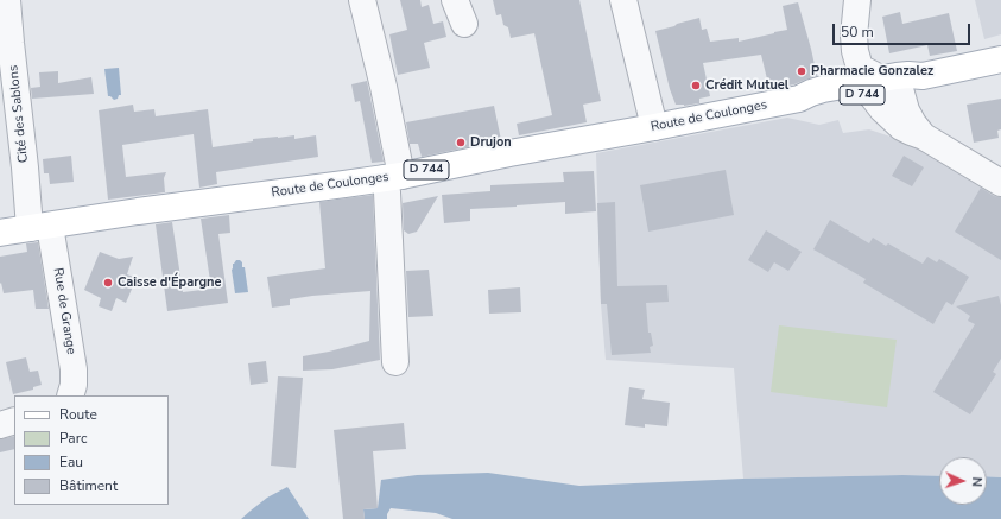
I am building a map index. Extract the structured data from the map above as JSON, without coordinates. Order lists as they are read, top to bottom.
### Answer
{
  "streets": {
    "main road": ["D 744", "Route de Coulonges"],
    "street": ["Cité des Sablons", "Rue de Grange"]
  },
  "crossings": [
    ["Cité des Sablons", "Route de Coulonges"],
    ["Cité des Sablons", "Rue de Grange"],
    ["Route de Coulonges", "Rue de Grange"]
  ],
  "places": [
    "Pharmacie Gonzalez",
    "Crédit Mutuel",
    "Drujon",
    "Caisse d'Épargne"
  ],
  "legend": [
    "Route",
    "Parc",
    "Eau",
    "Bâtiment"
  ],
  "scale_bar": "50 m",
  "north": "right"
}
